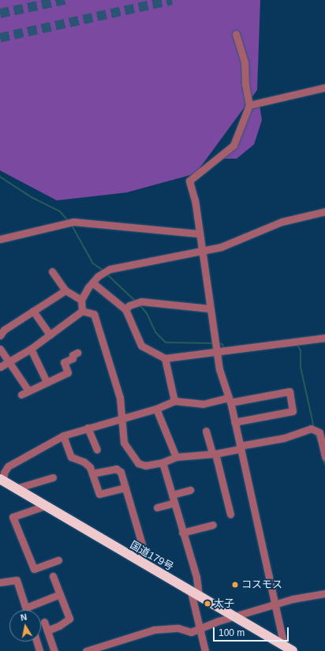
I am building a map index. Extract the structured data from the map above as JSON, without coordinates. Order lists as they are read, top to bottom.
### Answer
{
  "streets": {
    "highway": ["国道179号"]
  },
  "places": ["コスモス", "太子"],
  "scale_bar": "100 m",
  "north": "top"
}
